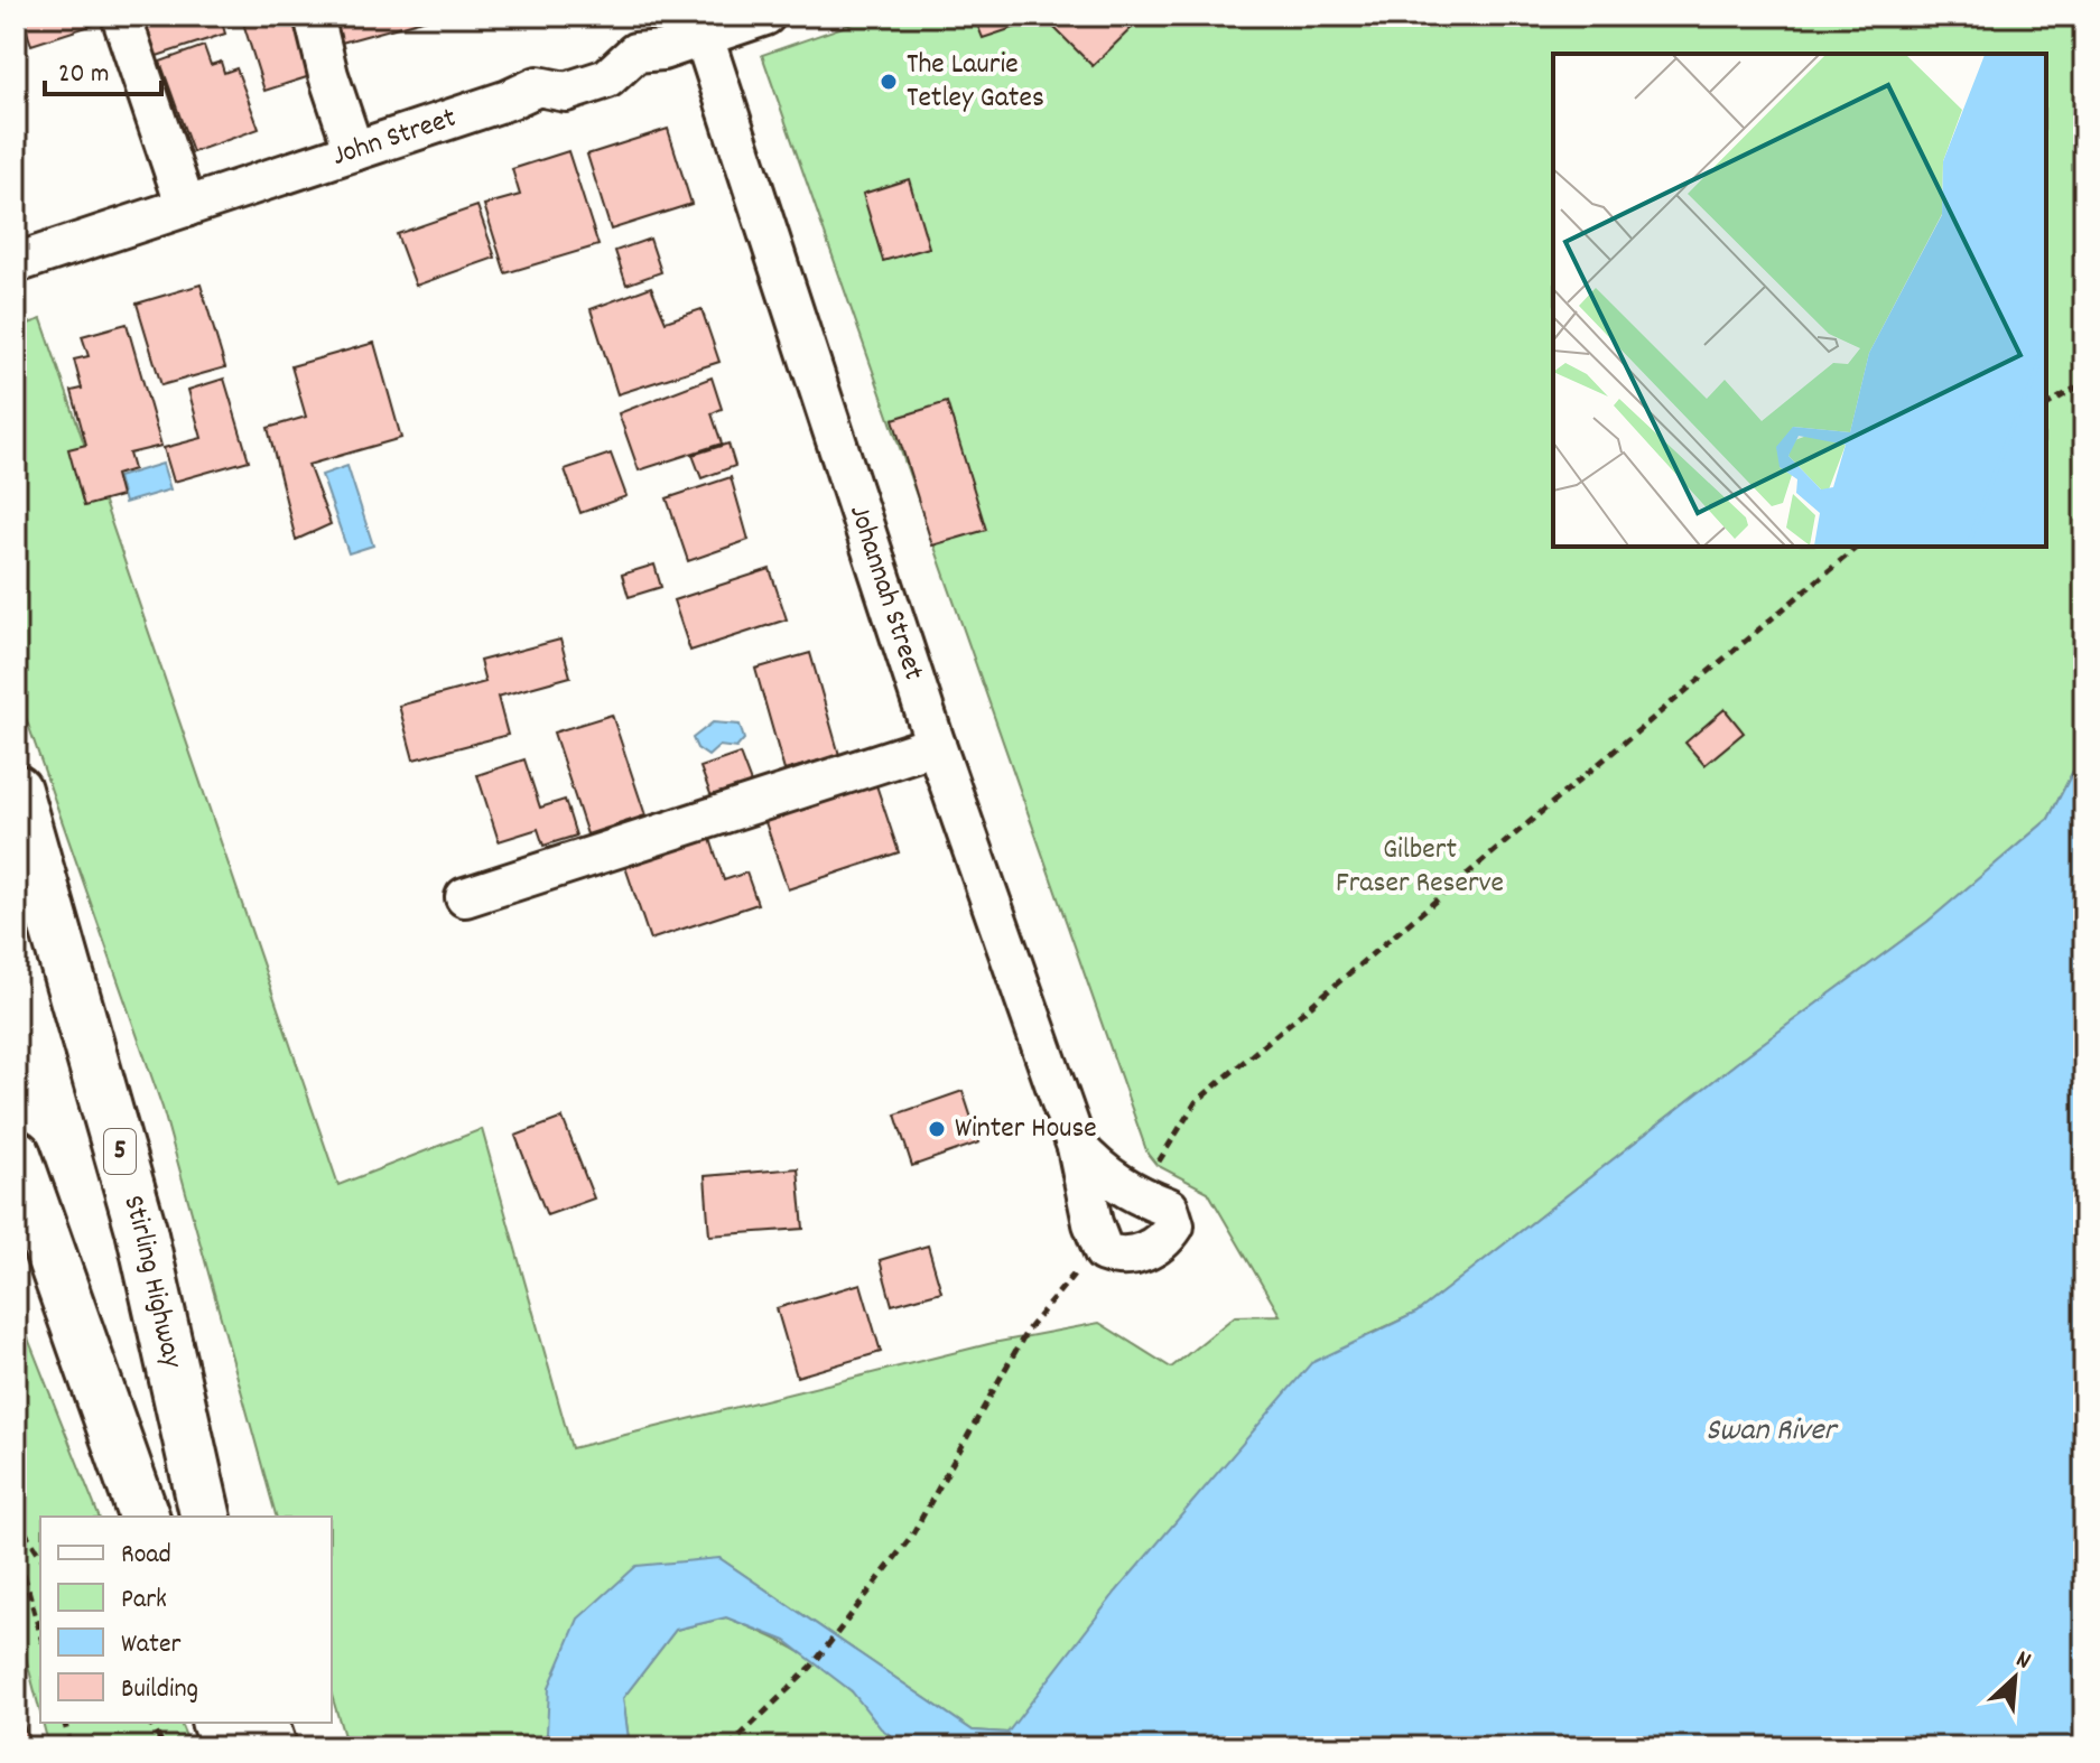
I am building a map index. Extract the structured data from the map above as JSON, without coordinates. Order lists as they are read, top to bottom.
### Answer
{
  "streets": {
    "highway": ["5", "Stirling Highway"],
    "street": ["John Street", "Johannah Street"]
  },
  "crossings": [
    ["John Street", "Johannah Street"]
  ],
  "water": ["Swan River"],
  "parks": ["Gilbert Fraser Reserve"],
  "places": ["The Laurie Tetley Gates", "Winter House"],
  "legend": [
    "Road",
    "Park",
    "Water",
    "Building"
  ],
  "scale_bar": "20 m",
  "north": "top right"
}
